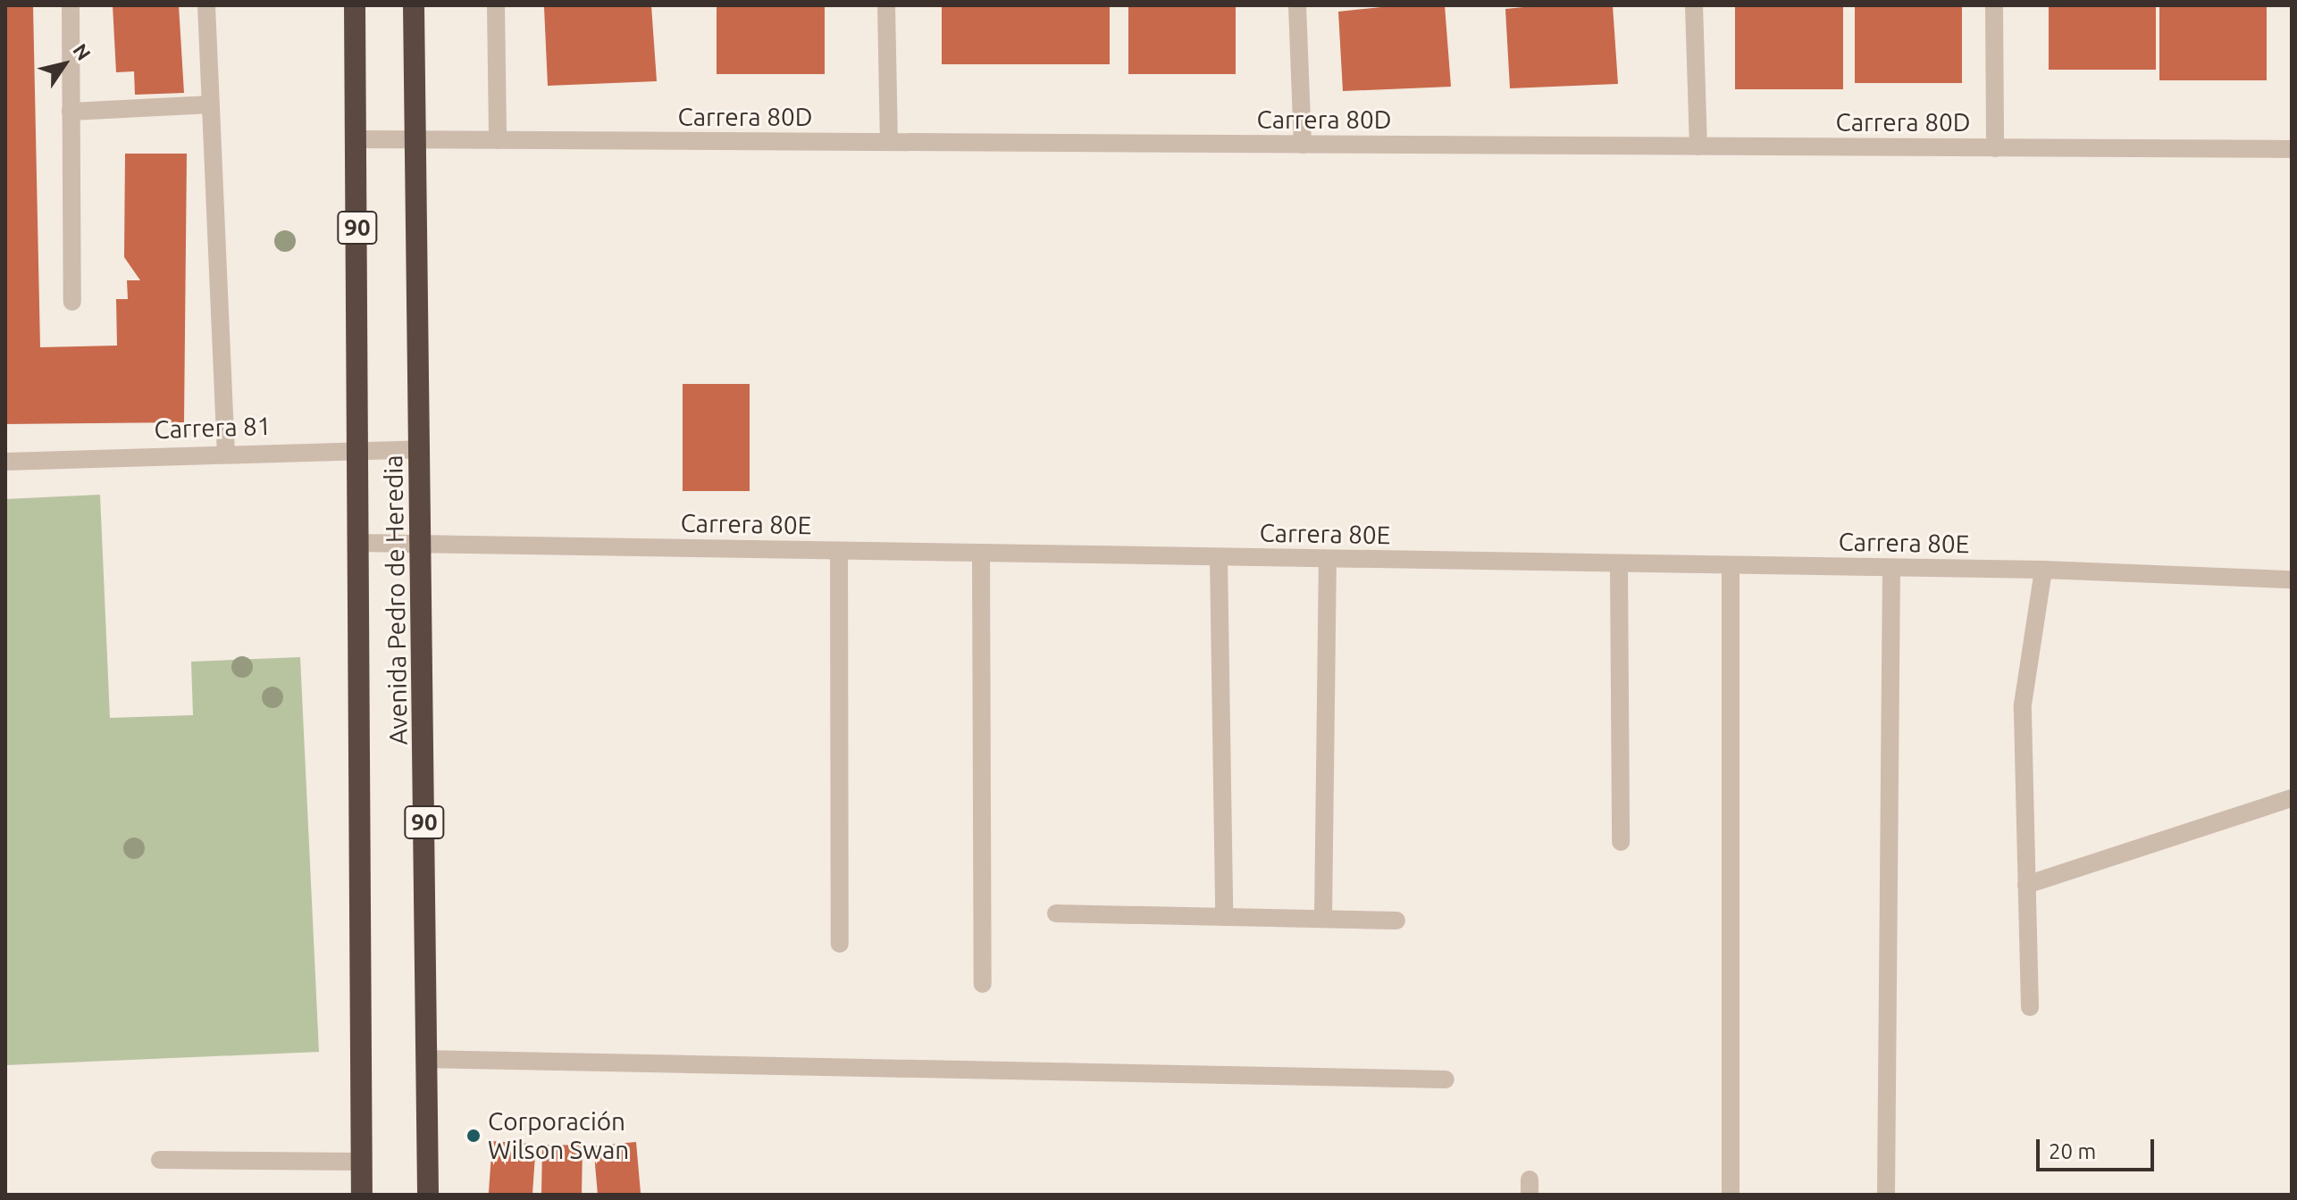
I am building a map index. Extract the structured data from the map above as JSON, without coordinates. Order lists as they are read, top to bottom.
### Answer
{
  "streets": {
    "highway": ["90", "Avenida Pedro de Heredia"],
    "street": ["Carrera 80D", "Carrera 81", "Carrera 80E"]
  },
  "crossings": [
    ["Carrera 80D", "Avenida Pedro de Heredia"],
    ["Carrera 81", "Avenida Pedro de Heredia"],
    ["Carrera 80E", "Avenida Pedro de Heredia"]
  ],
  "places": ["Corporación Wilson Swan"],
  "scale_bar": "20 m",
  "north": "top right"
}
